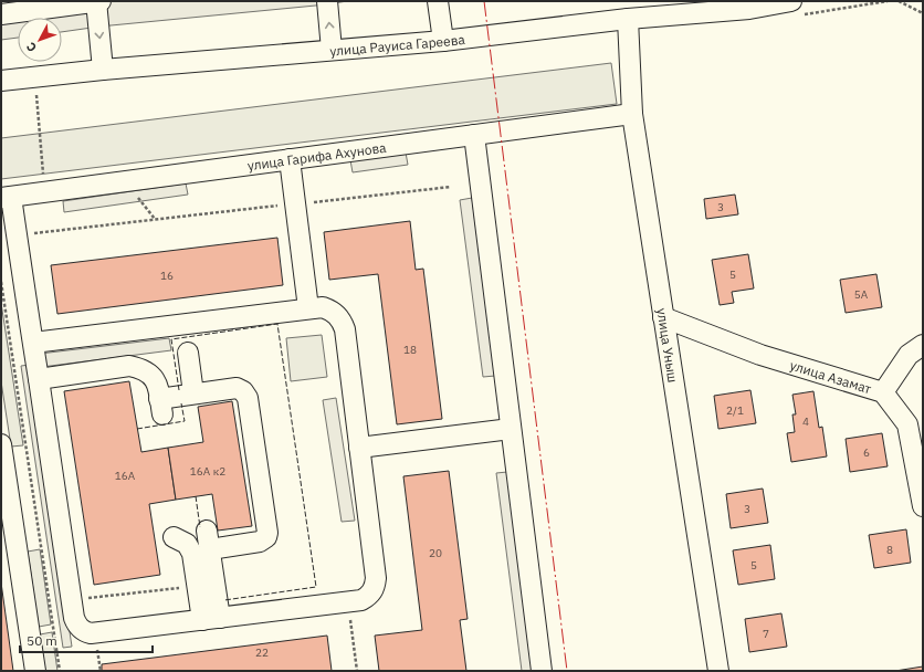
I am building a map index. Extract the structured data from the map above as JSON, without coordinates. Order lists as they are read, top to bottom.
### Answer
{
  "streets": {
    "street": [
      "улица Рауиса Гареева",
      "улица Гарифа Ахунова",
      "улица Уныш",
      "улица Азамат"
    ]
  },
  "crossings": [
    ["улица Рауиса Гареева", "улица Уныш"],
    ["улица Гарифа Ахунова", "улица Уныш"],
    ["улица Уныш", "улица Азамат"]
  ],
  "house_numbers": [
    "3",
    "5",
    "16",
    "5А",
    "18",
    "2/1",
    "4",
    "6",
    "16А к2",
    "16А",
    "3",
    "8",
    "20",
    "5",
    "7",
    "22"
  ],
  "scale_bar": "50 m",
  "north": "bottom left"
}
